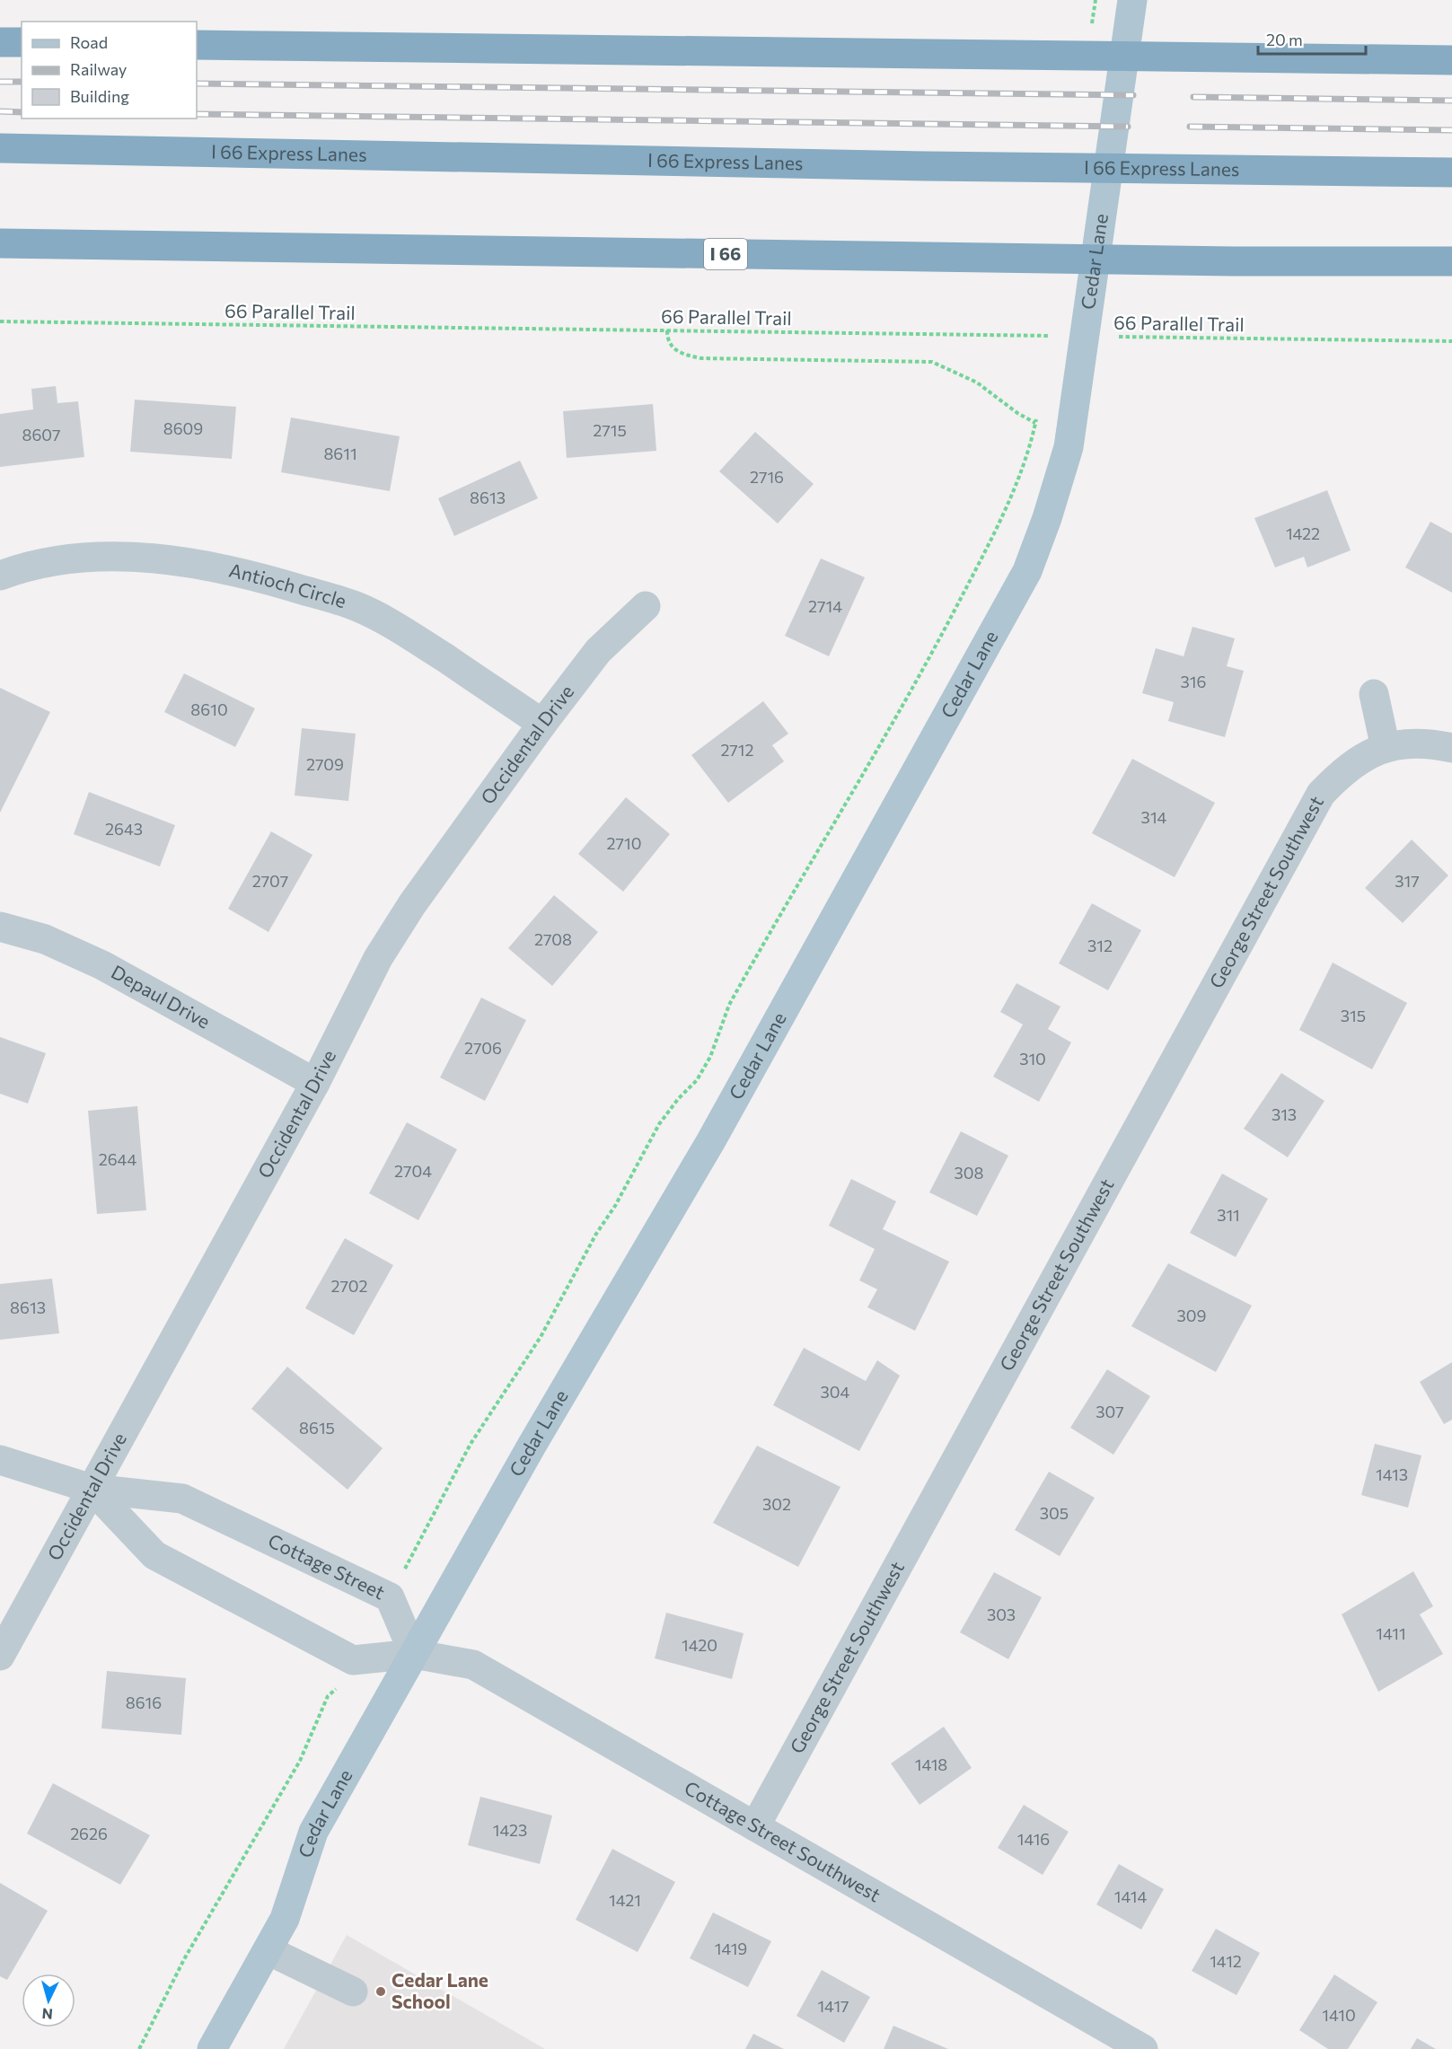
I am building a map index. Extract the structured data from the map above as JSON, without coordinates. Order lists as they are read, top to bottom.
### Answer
{
  "streets": {
    "highway": ["I 66 Express Lanes", "I 66"],
    "main road": ["Cedar Lane"],
    "street": [
      "Antioch Circle",
      "Occidental Drive",
      "George Street Southwest",
      "Depaul Drive",
      "Cottage Street",
      "Cottage Street Southwest"
    ],
    "path": ["66 Parallel Trail"]
  },
  "crossings": [
    ["Cedar Lane", "Cottage Street"],
    ["Cedar Lane", "Cottage Street Southwest"],
    ["Antioch Circle", "Occidental Drive"],
    ["Occidental Drive", "Depaul Drive"],
    ["Occidental Drive", "Cottage Street"],
    ["George Street Southwest", "Cottage Street Southwest"],
    ["Cottage Street", "Cottage Street Southwest"]
  ],
  "places": ["Cedar Lane School"],
  "house_numbers": [
    "8609",
    "2715",
    "8607",
    "8611",
    "2716",
    "8613",
    "1422",
    "2714",
    "316",
    "8610",
    "2712",
    "2709",
    "314",
    "2643",
    "2710",
    "2707",
    "317",
    "2708",
    "312",
    "315",
    "2706",
    "310",
    "313",
    "2644",
    "2704",
    "308",
    "311",
    "2702",
    "8613",
    "309",
    "304",
    "307",
    "8615",
    "1413",
    "302",
    "305",
    "303",
    "1411",
    "1420",
    "8616",
    "1418",
    "1423",
    "2626",
    "1416",
    "1414",
    "1421",
    "1419",
    "1412",
    "1417",
    "1410"
  ],
  "legend": ["Road", "Railway", "Building"],
  "scale_bar": "20 m",
  "north": "bottom"
}
